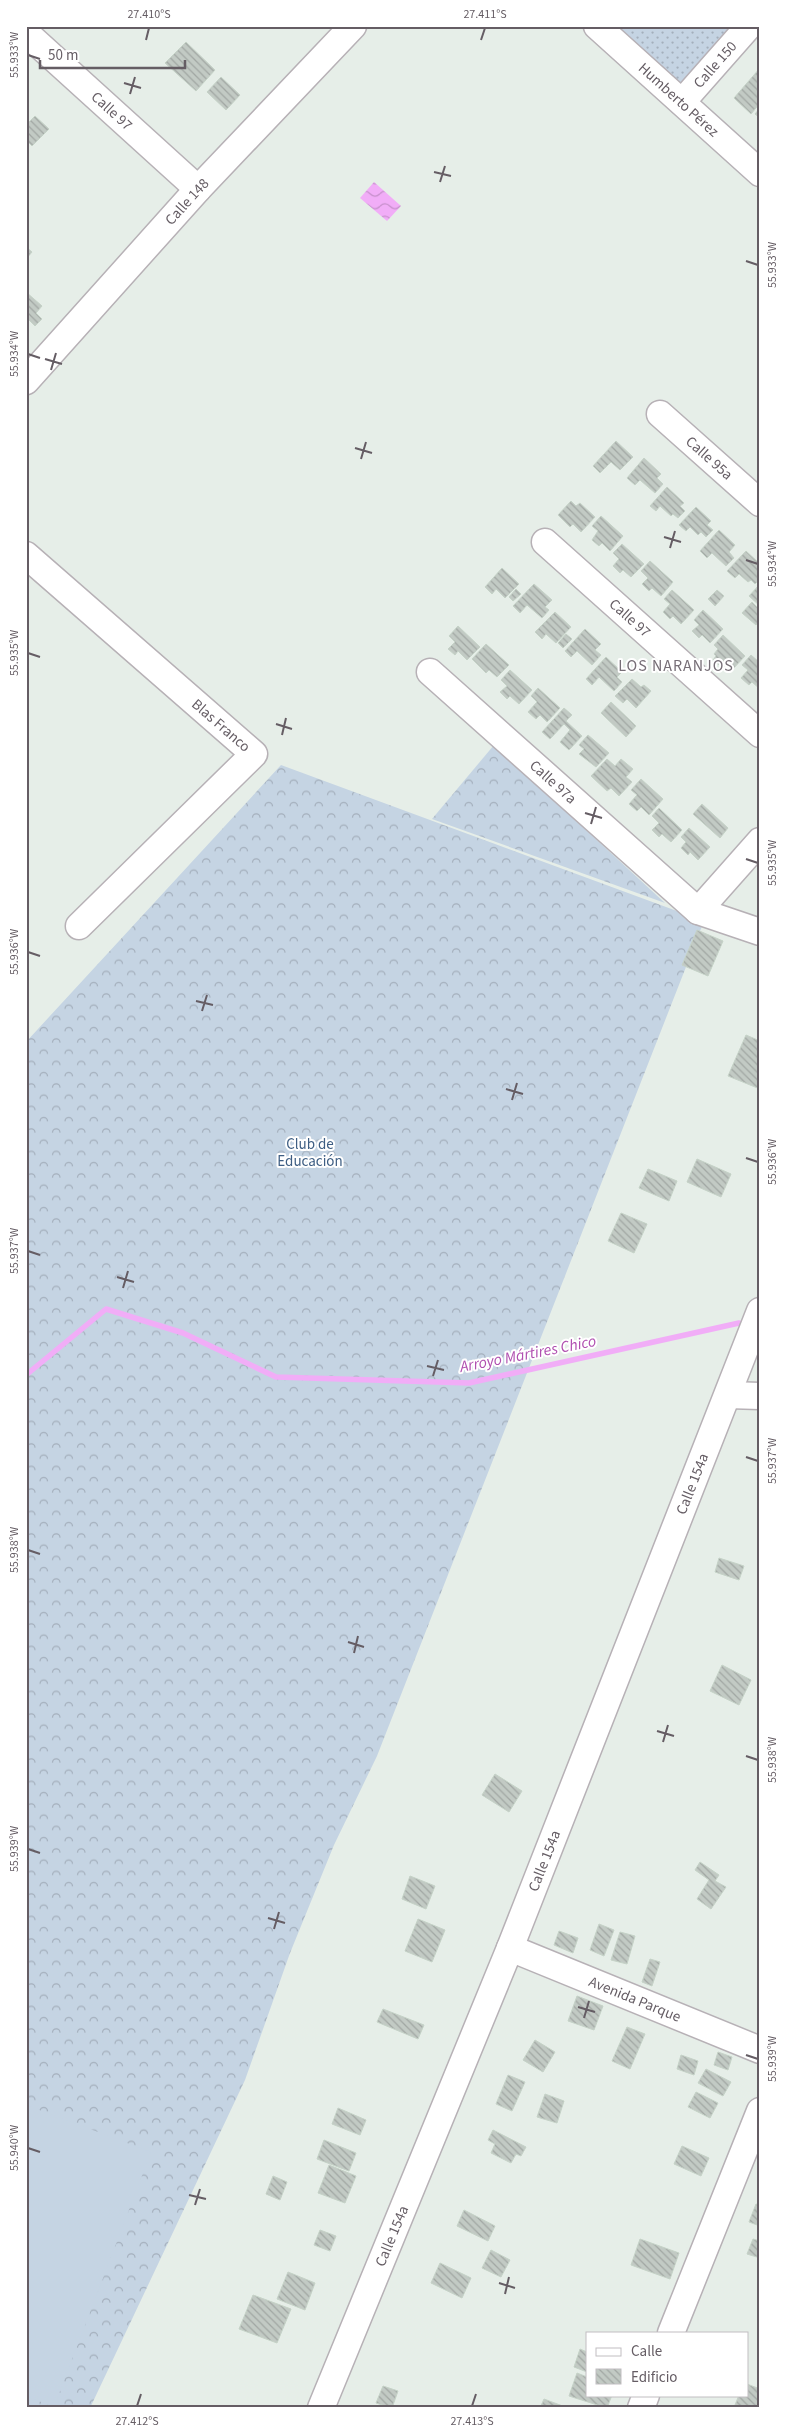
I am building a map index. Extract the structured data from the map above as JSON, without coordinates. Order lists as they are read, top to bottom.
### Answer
{
  "streets": {
    "street": [
      "Calle 150",
      "Humberto Pérez",
      "Calle 97",
      "Calle 148",
      "Calle 95a",
      "Blas Franco",
      "Calle 97a",
      "Calle 154a",
      "Avenida Parque"
    ]
  },
  "crossings": [
    ["Calle 150", "Humberto Pérez"],
    ["Calle 97", "Calle 148"],
    ["Calle 154a", "Avenida Parque"]
  ],
  "districts": ["LOS NARANJOS"],
  "water": ["Arroyo Mártires Chico"],
  "parks": ["Club de Educación"],
  "legend": ["Calle", "Edificio"],
  "scale_bar": "50 m",
  "coordinates": [
    "27.410°S",
    "27.411°S",
    "55.933°W",
    "55.934°W",
    "55.935°W",
    "55.936°W",
    "55.937°W",
    "55.938°W",
    "55.939°W",
    "55.940°W",
    "27.412°S",
    "27.413°S"
  ]
}
